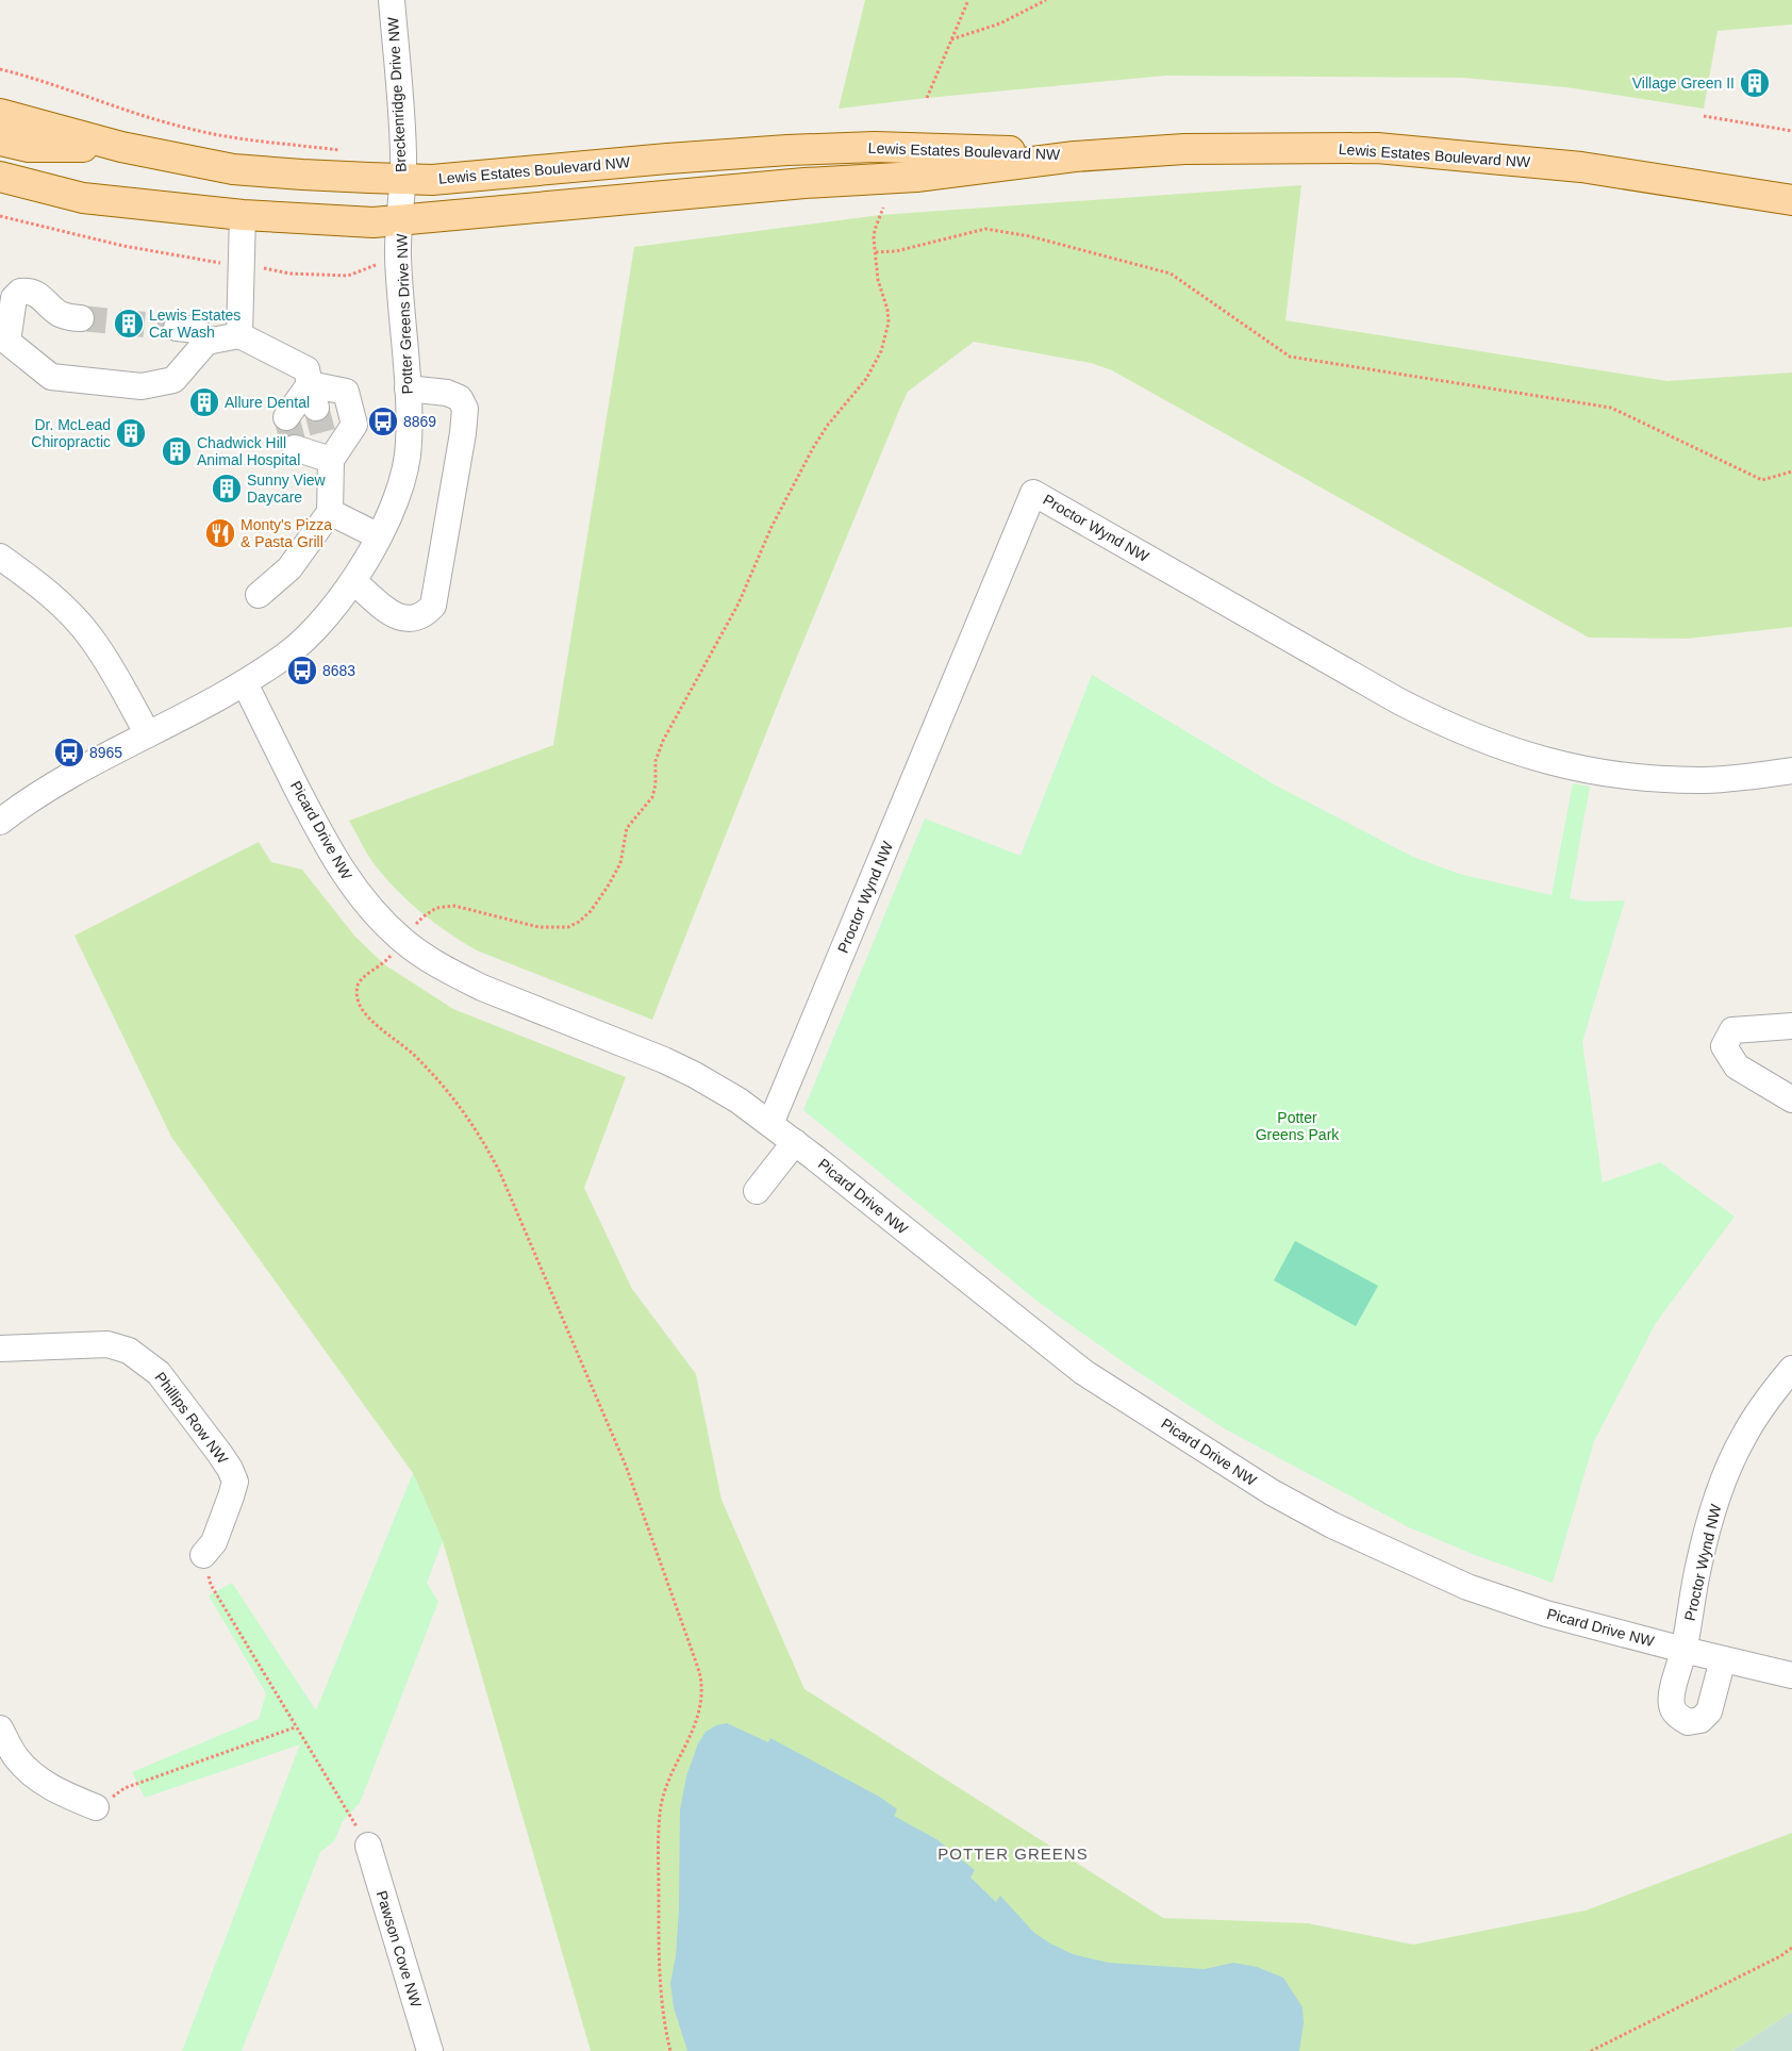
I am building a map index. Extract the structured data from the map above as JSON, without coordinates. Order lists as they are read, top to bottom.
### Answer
{
  "streets": {
    "main road": ["Lewis Estates Boulevard NW"],
    "street": [
      "Breckenridge Drive NW",
      "Potter Greens Drive NW",
      "Proctor Wynd NW",
      "Picard Drive NW",
      "Phillips Row NW",
      "Pawson Cove NW"
    ]
  },
  "crossings": [
    ["Breckenridge Drive NW", "Lewis Estates Boulevard NW"],
    ["Breckenridge Drive NW", "Potter Greens Drive NW"],
    ["Lewis Estates Boulevard NW", "Potter Greens Drive NW"],
    ["Potter Greens Drive NW", "Picard Drive NW"],
    ["Proctor Wynd NW", "Picard Drive NW"]
  ],
  "districts": ["POTTER GREENS"],
  "parks": ["Potter Greens Park"],
  "places": {
    "building": [
      "Village Green II",
      "Lewis Estates Car Wash",
      "Allure Dental",
      "Dr. McLead Chiropractic",
      "Chadwick Hill Animal Hospital",
      "Sunny View Daycare"
    ],
    "bus stop": ["8869", "8683", "8965"],
    "restaurant": ["Monty's Pizza & Pasta Grill"]
  }
}
